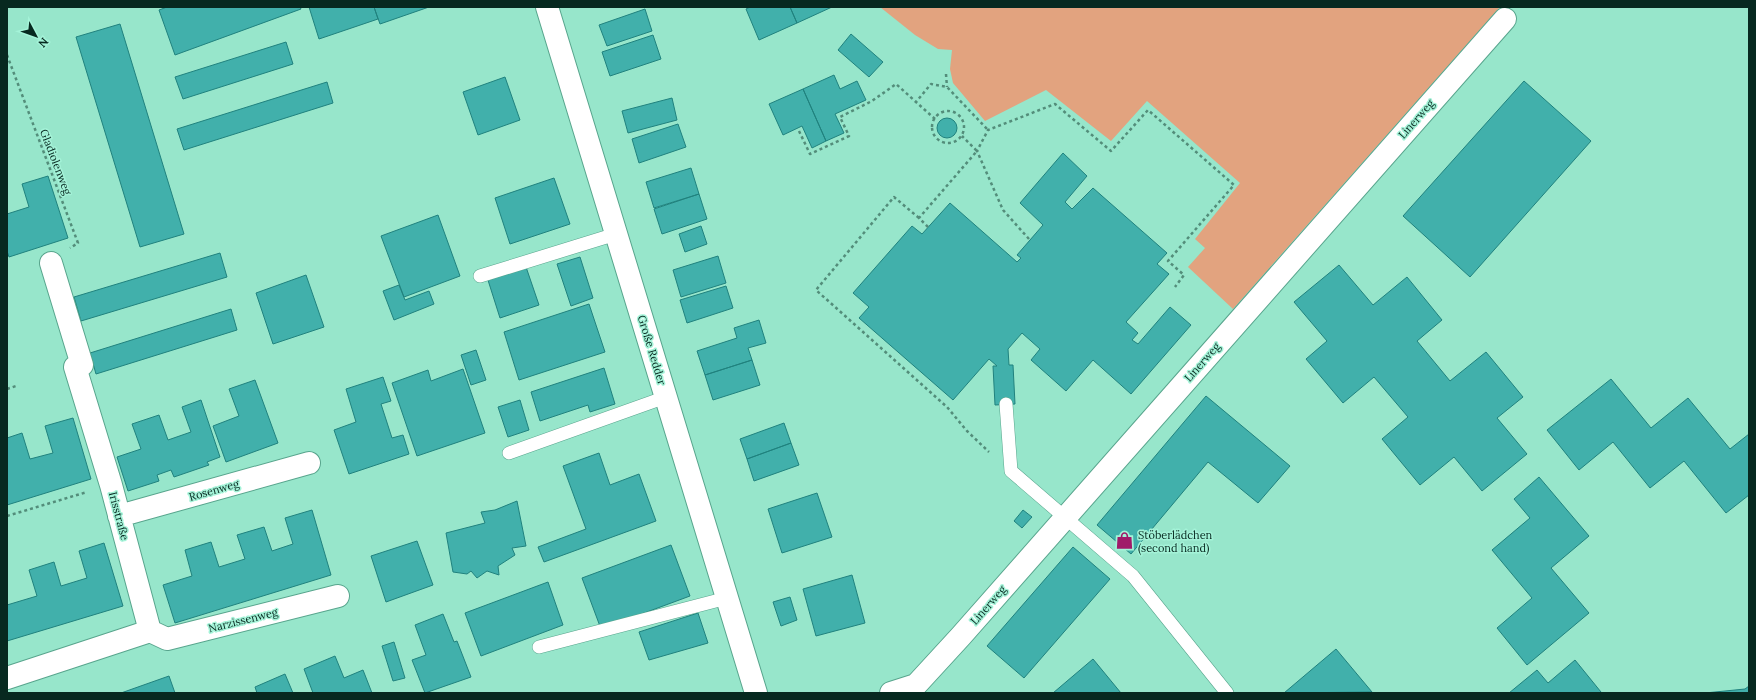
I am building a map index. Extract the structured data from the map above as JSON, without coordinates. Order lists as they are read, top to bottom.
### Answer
{
  "streets": {
    "street": [
      "Linerweg",
      "Große Redder",
      "Rosenweg",
      "Irisstraße",
      "Narzissenweg"
    ],
    "path": ["Gladiolenweg"]
  },
  "crossings": [
    ["Gladiolenweg", "Irisstraße"],
    ["Rosenweg", "Irisstraße"],
    ["Irisstraße", "Narzissenweg"]
  ],
  "places": {
    "shop": ["Stöberlädchen (second hand)"]
  },
  "north": "bottom right"
}
